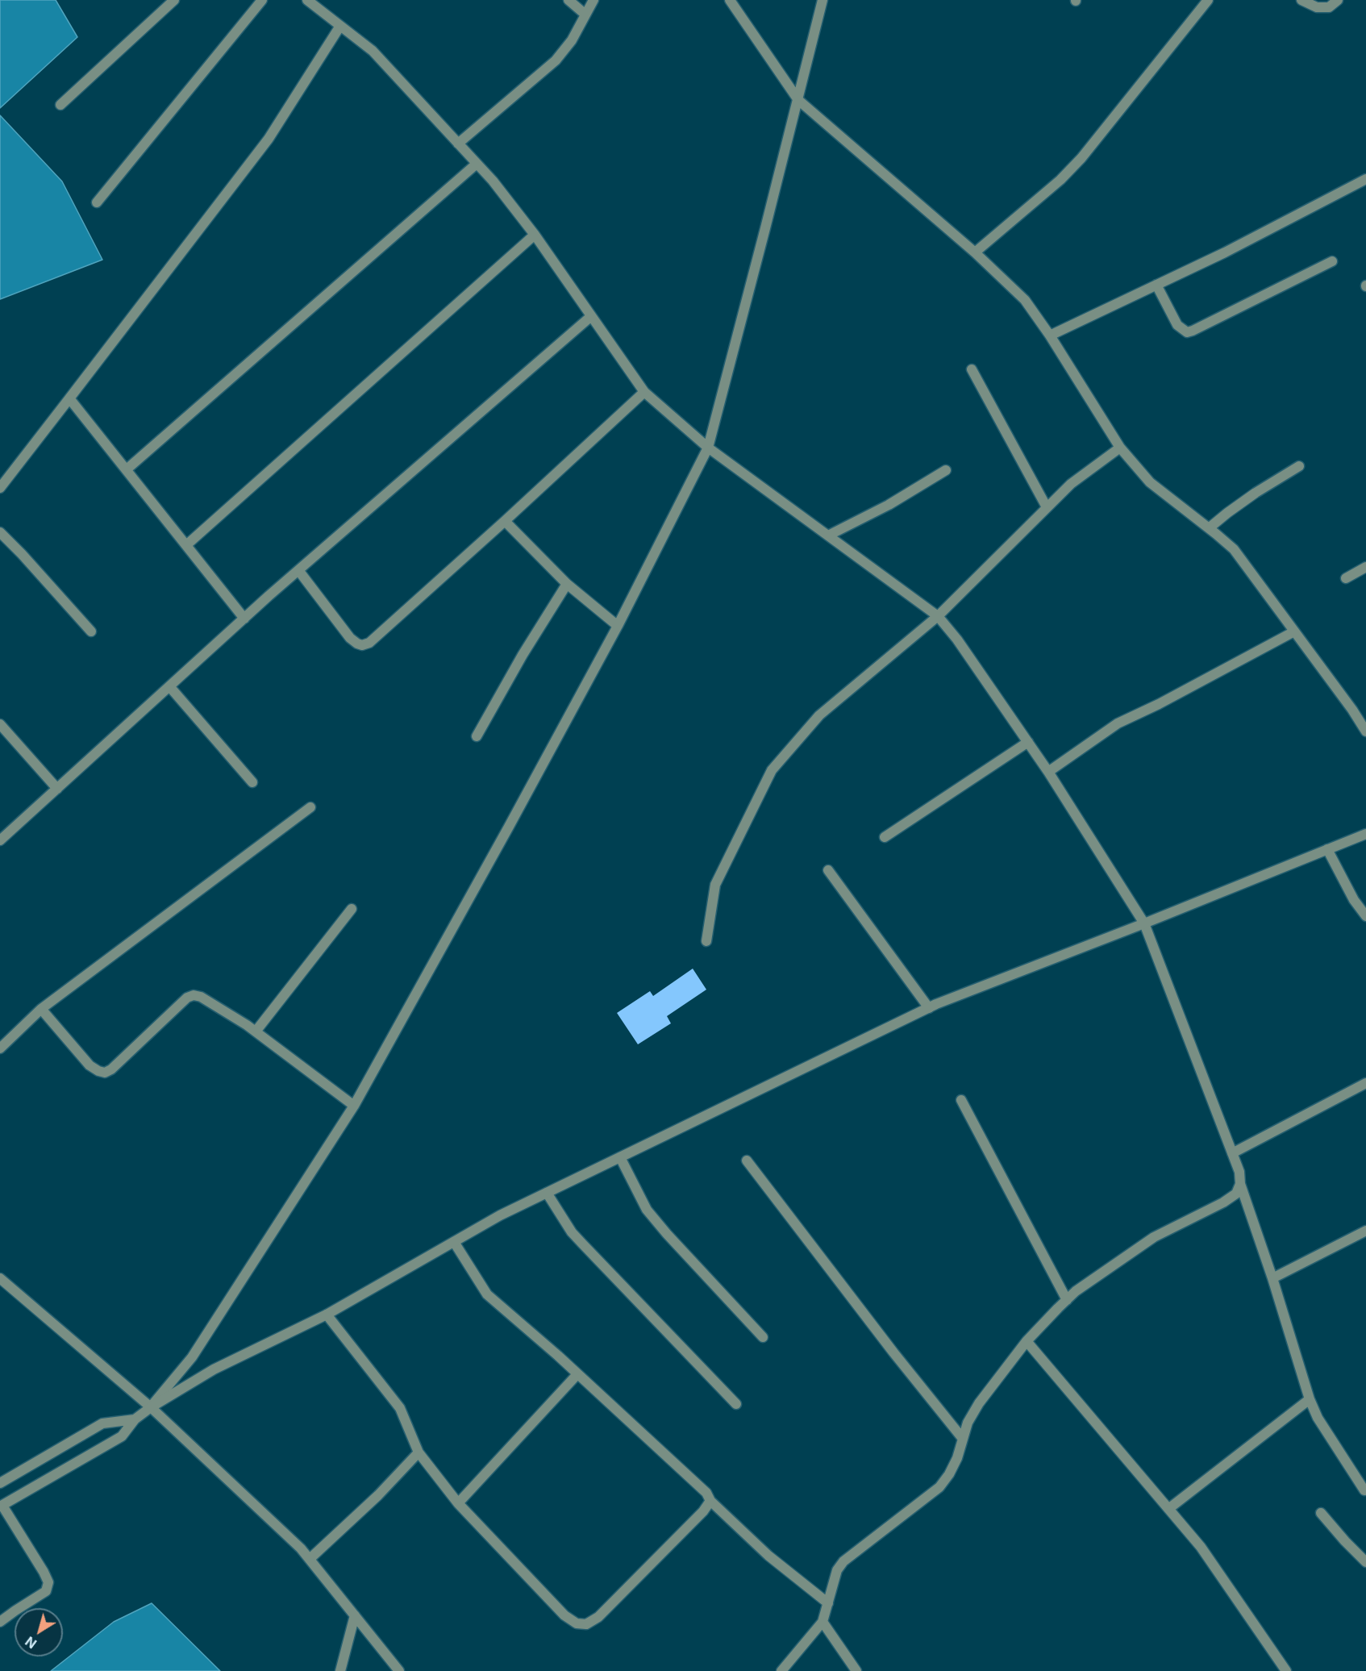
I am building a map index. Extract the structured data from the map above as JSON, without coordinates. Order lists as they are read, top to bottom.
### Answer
{
  "north": "bottom left"
}
